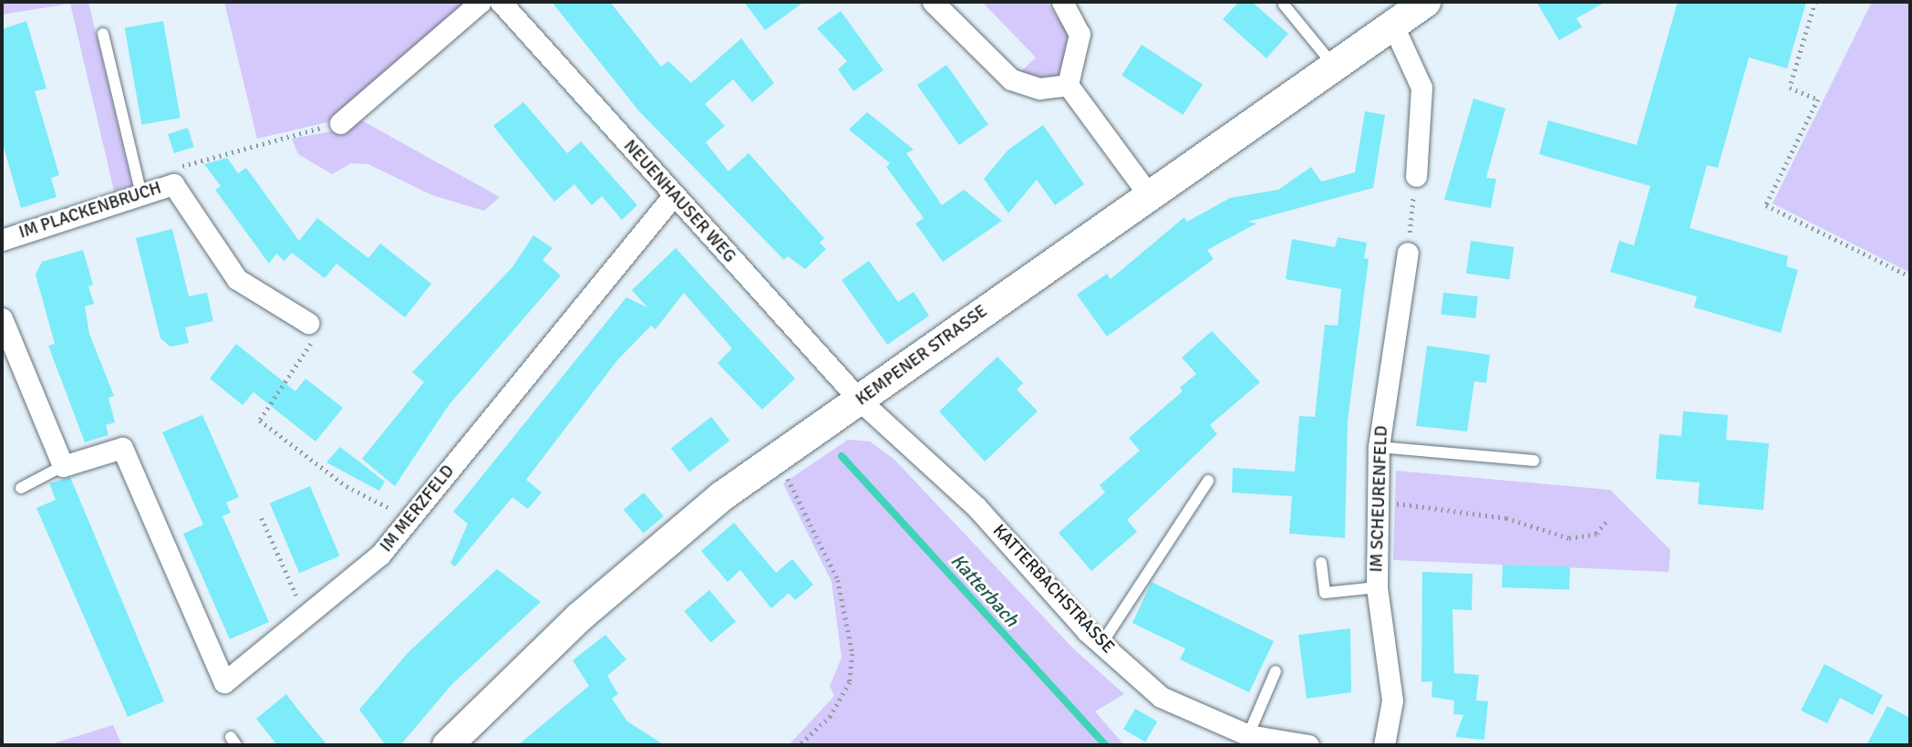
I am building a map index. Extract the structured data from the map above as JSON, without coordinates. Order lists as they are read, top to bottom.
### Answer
{
  "streets": {
    "main road": ["KEMPENER STRASSE"],
    "street": [
      "NEUENHAUSER WEG",
      "IM PLACKENBRUCH",
      "IM SCHEURENFELD",
      "IM MERZFELD",
      "KATTERBACHSTRASSE"
    ]
  },
  "crossings": [
    ["NEUENHAUSER WEG", "KEMPENER STRASSE"],
    ["NEUENHAUSER WEG", "IM MERZFELD"],
    ["NEUENHAUSER WEG", "KATTERBACHSTRASSE"],
    ["KEMPENER STRASSE", "KATTERBACHSTRASSE"]
  ],
  "water": ["Katterbach"]
}
